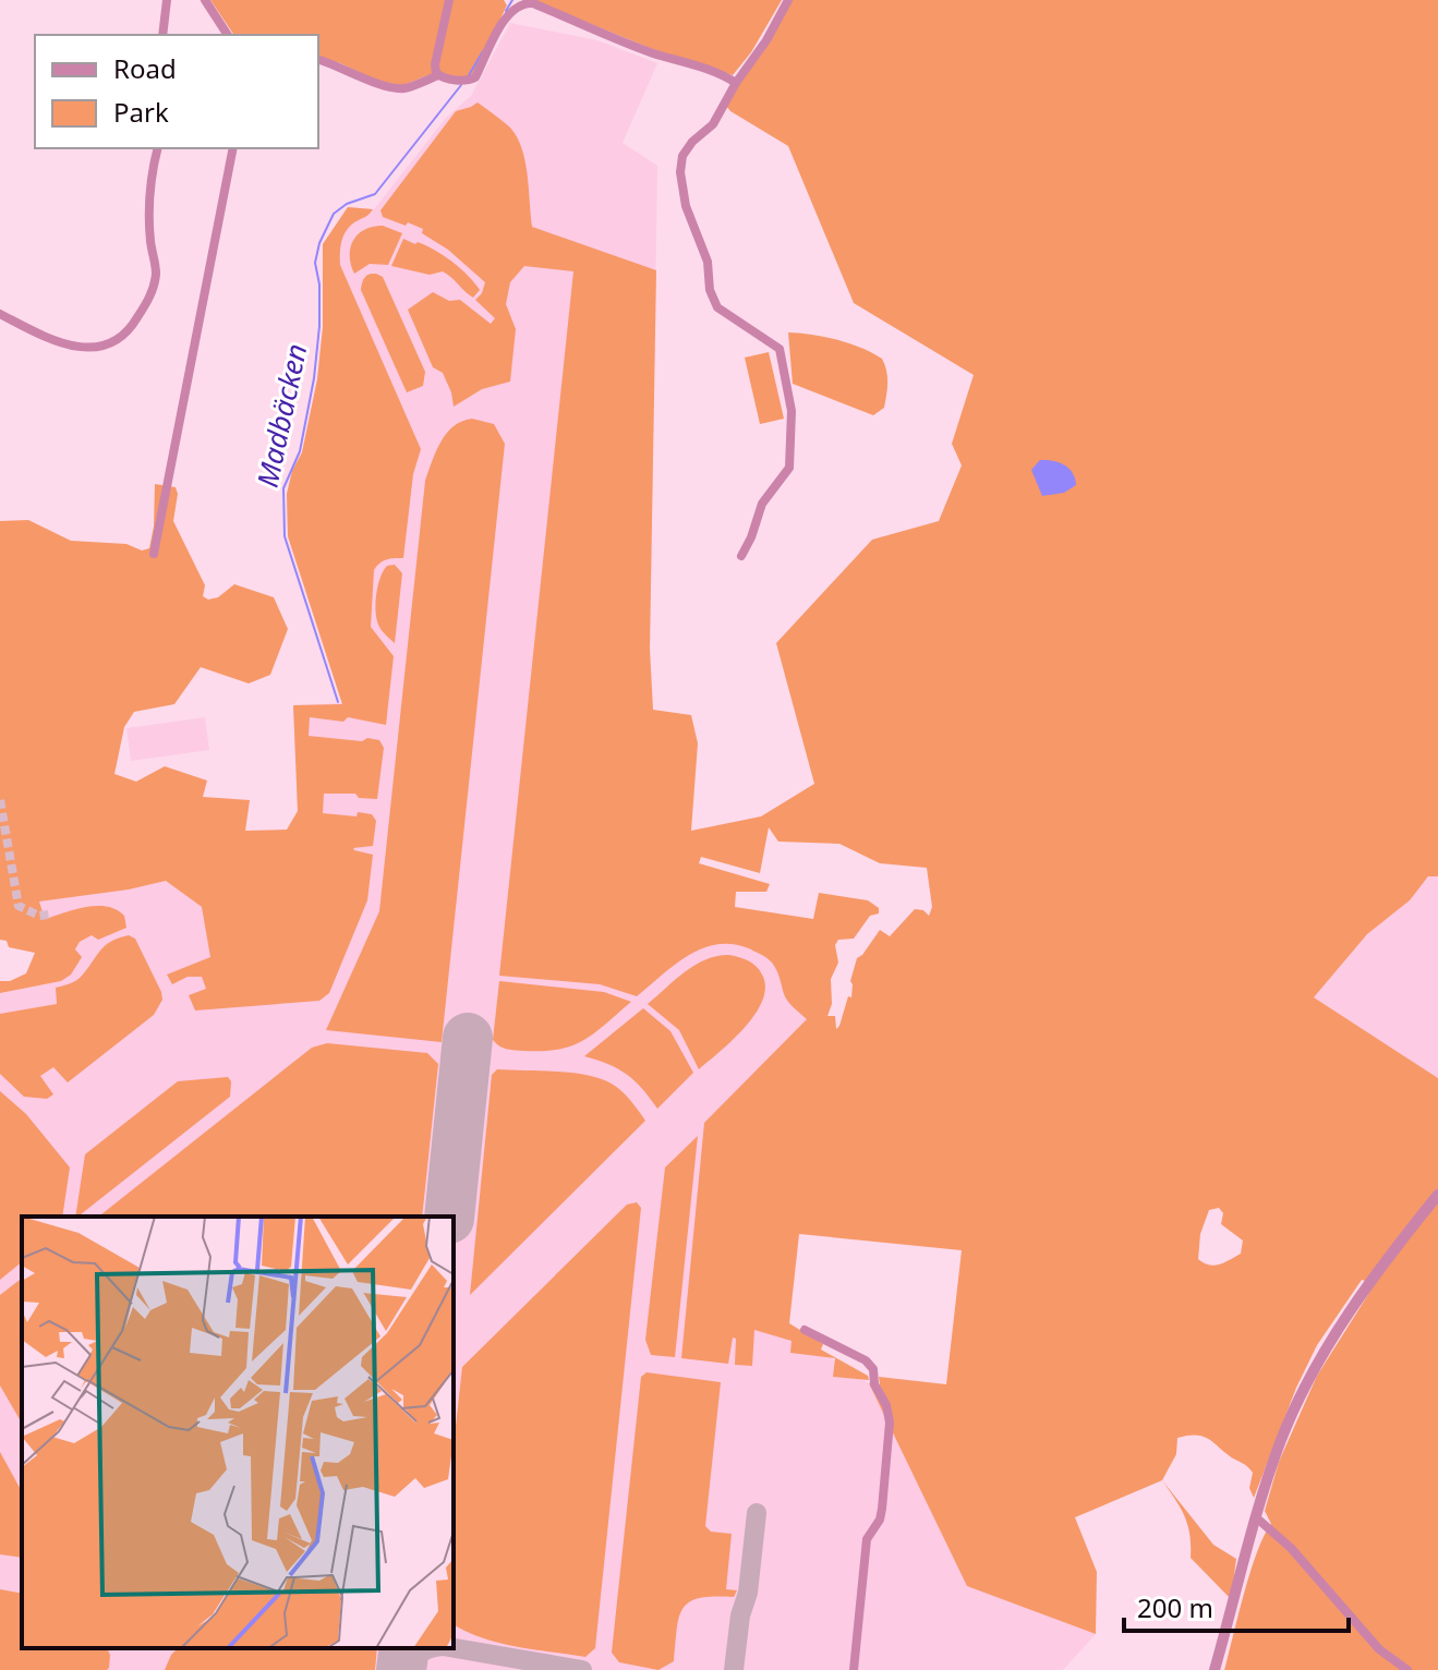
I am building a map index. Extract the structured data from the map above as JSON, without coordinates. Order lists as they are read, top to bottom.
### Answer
{
  "water": ["Madbäcken"],
  "legend": ["Road", "Park"],
  "scale_bar": "200 m"
}
